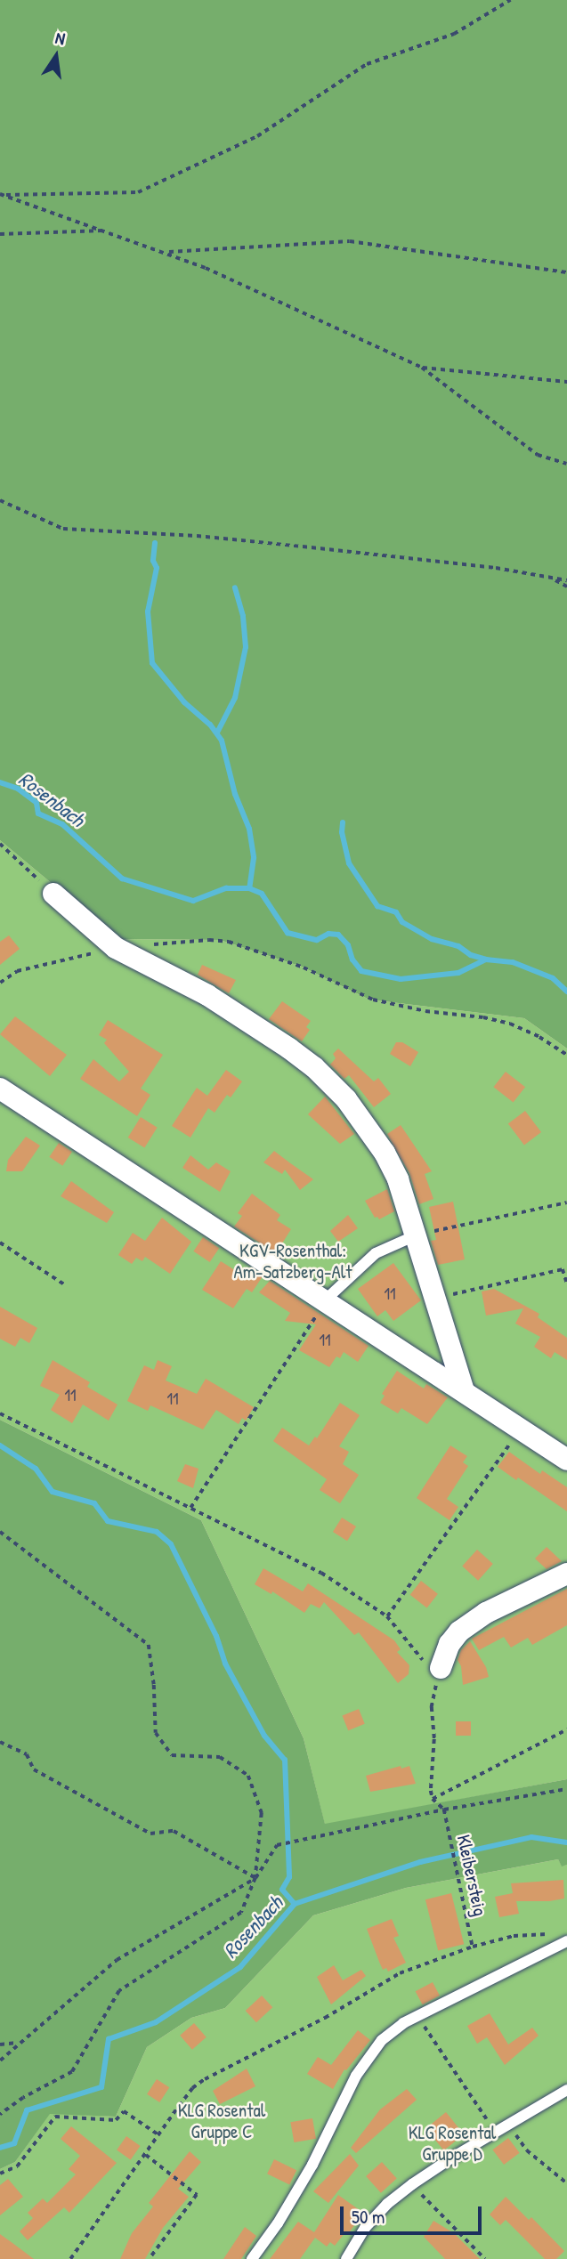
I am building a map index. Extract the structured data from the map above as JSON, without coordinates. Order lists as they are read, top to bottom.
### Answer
{
  "streets": {
    "path": ["Kleibersteig"]
  },
  "water": ["Rosenbach"],
  "parks": ["KGV-Rosenthal: Am-Satzberg-Alt", "KLG Rosental Gruppe C", "KLG Rosental Gruppe D"],
  "house_numbers": [
    "11",
    "11",
    "11",
    "11"
  ],
  "scale_bar": "50 m",
  "north": "top"
}
